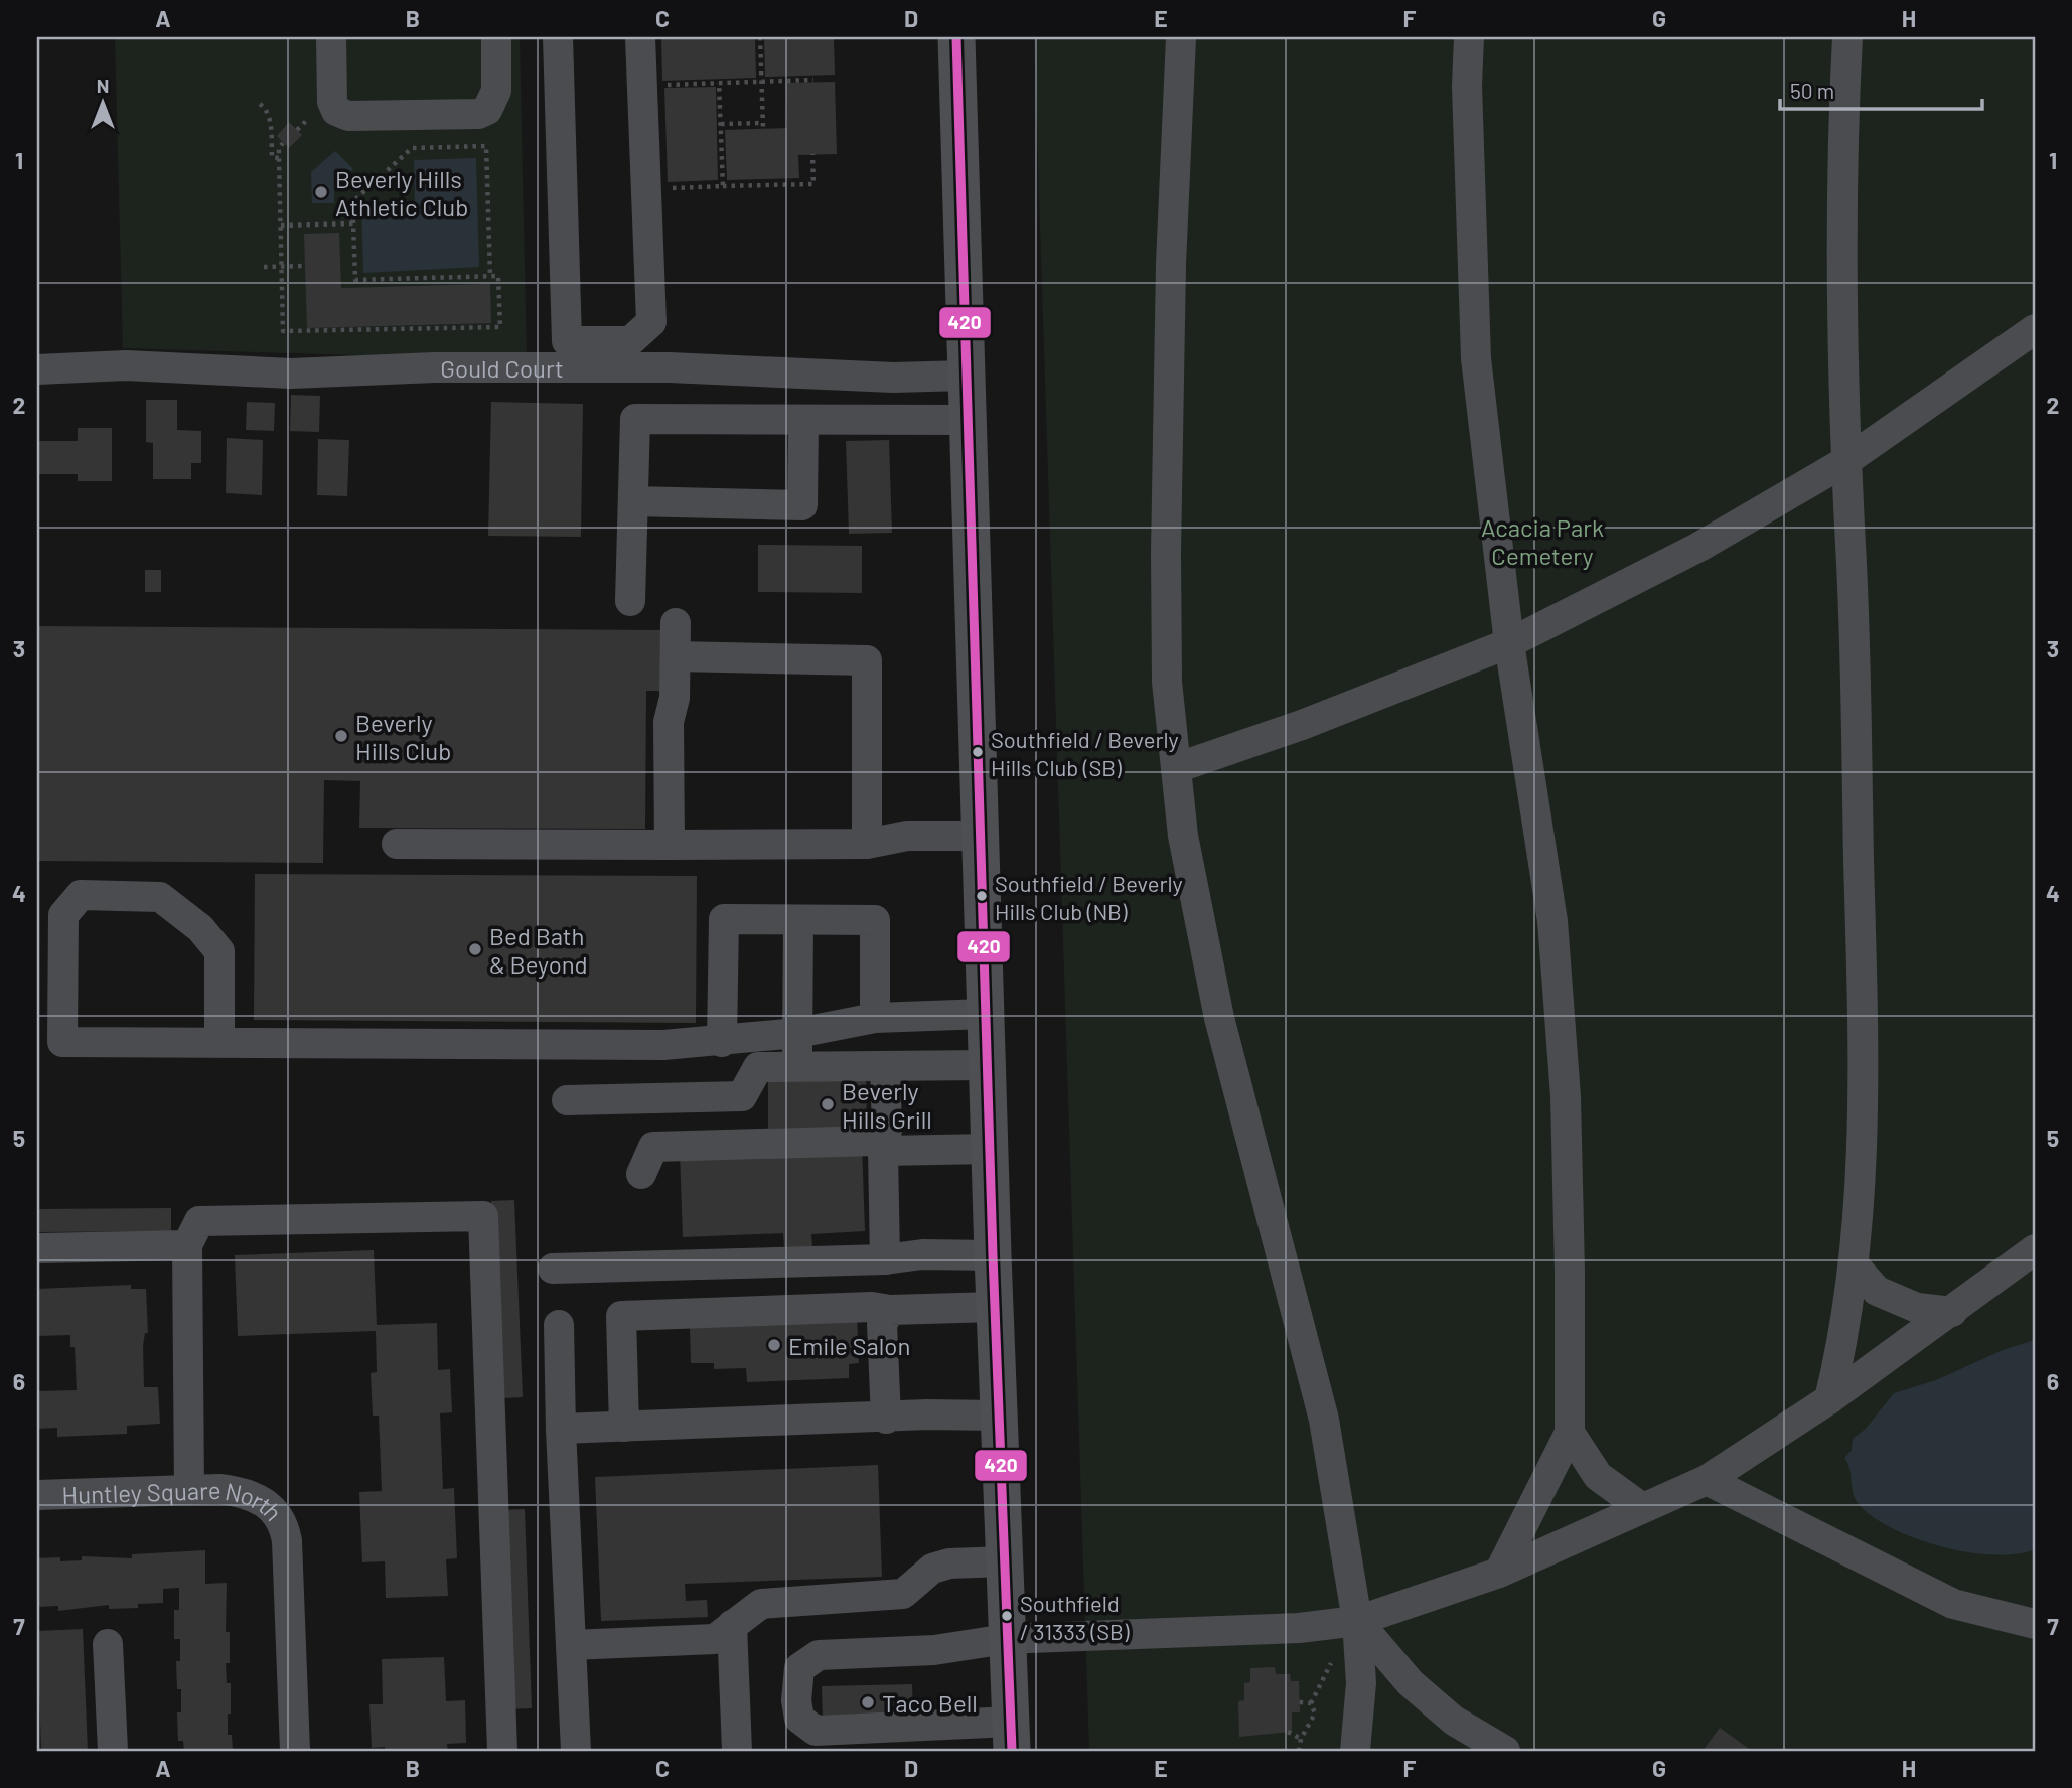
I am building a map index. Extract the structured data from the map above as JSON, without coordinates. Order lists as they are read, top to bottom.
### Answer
{
  "streets": {
    "street": ["Gould Court", "Huntley Square North"]
  },
  "parks": ["Acacia Park Cemetery"],
  "places": [
    "Beverly Hills Athletic Club",
    "Beverly Hills Club",
    "Southfield / Beverly Hills Club (SB)",
    "Southfield / Beverly Hills Club (NB)",
    "Bed Bath & Beyond",
    "Beverly Hills Grill",
    "Emile Salon",
    "Southfield / 31333 (SB)",
    "Taco Bell"
  ],
  "lines": ["transit line 420"],
  "scale_bar": "50 m",
  "north": "top",
  "grid": {
    "columns": [
      "A",
      "B",
      "C",
      "D",
      "E",
      "F",
      "G",
      "H"
    ],
    "rows": [
      "1",
      "2",
      "3",
      "4",
      "5",
      "6",
      "7"
    ]
  }
}
